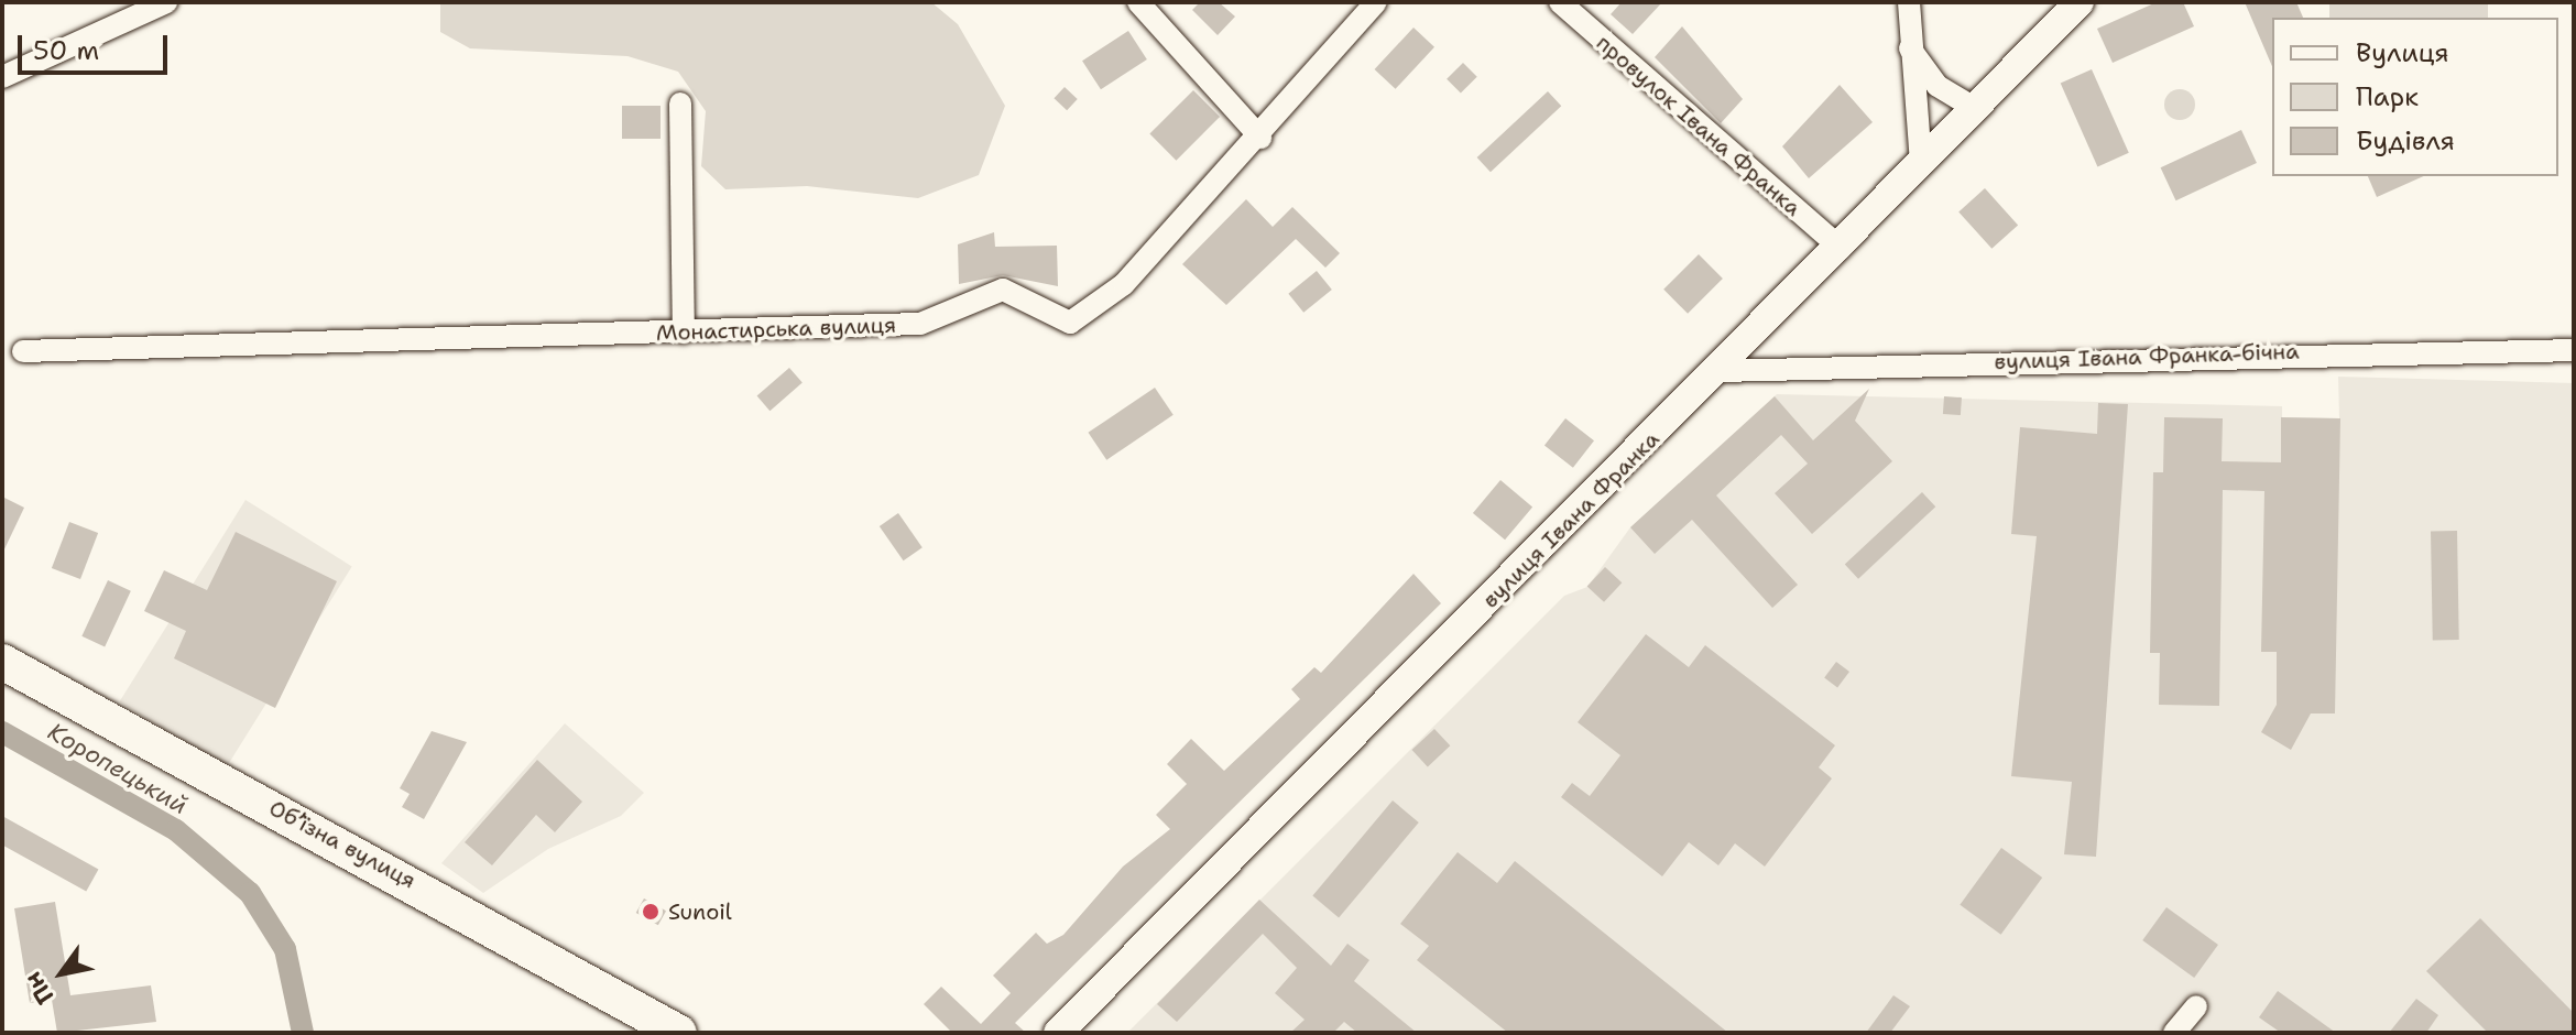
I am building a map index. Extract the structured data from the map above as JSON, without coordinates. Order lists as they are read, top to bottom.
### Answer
{
  "streets": {
    "main road": ["Обʼїзна вулиця"],
    "street": [
      "провулок Івана Франка",
      "Монастирська вулиця",
      "вулиця Івана Франка-бічна",
      "вулиця Івана Франка"
    ]
  },
  "crossings": [
    ["провулок Івана Франка", "вулиця Івана Франка"],
    ["вулиця Івана Франка-бічна", "вулиця Івана Франка"]
  ],
  "water": ["Коропецький"],
  "places": ["Sunoil"],
  "legend": ["Вулиця", "Парк", "Будівля"],
  "scale_bar": "50 m",
  "north": "bottom left"
}
